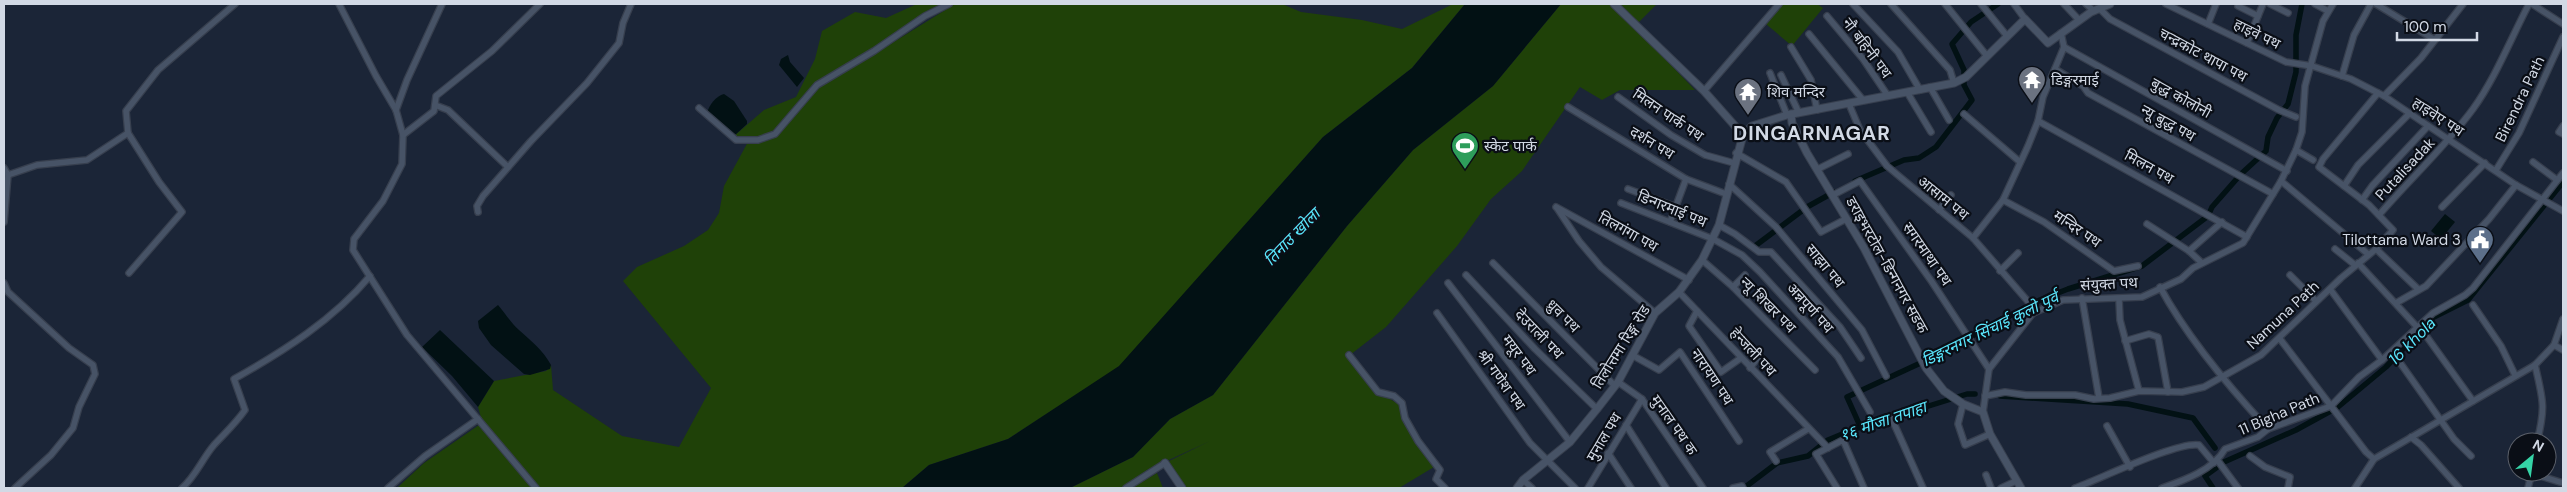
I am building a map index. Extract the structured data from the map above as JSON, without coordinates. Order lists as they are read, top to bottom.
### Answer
{
  "streets": {
    "street": [
      "हाइवे पथ",
      "नौ बहिनी पथ",
      "चन्द्रकोट थापा पथ",
      "बुद्ध कोलोनी",
      "Birendra Path",
      "मिलन पार्क पथ",
      "हाइवेए पथ",
      "न्यू बुद्ध पथ",
      "दर्शन पथ",
      "मिलन पथ",
      "Putalisadak",
      "आसाम पथ",
      "डिन्गरमाई पथ",
      "मन्दिर पथ",
      "तिलगंगा पथ",
      "सगरमाथा पथ",
      "डराइभरटोल-डिन्गनगर सडक",
      "साझा पथ",
      "संयुक्त पथ",
      "न्यू शिखर पथ",
      "अन्नपूर्ण पथ",
      "Namuna Path",
      "ध्रुव पथ",
      "देउराली पथ",
      "तिलोत्तमा रिङ्ग रोड",
      "हेन्जली पथ",
      "मयूर पथ",
      "नारायण पथ",
      "श्री गणेश पथ",
      "11 Bigha Path",
      "मुनाल पथ क",
      "मुनाल पथ"
    ]
  },
  "crossings": [
    ["हाइवे पथ", "हाइवेए पथ"],
    ["बुद्ध कोलोनी", "संयुक्त पथ"],
    ["Birendra Path", "हाइवेए पथ"],
    ["मिलन पार्क पथ", "तिलोत्तमा रिङ्ग रोड"],
    ["हाइवेए पथ", "Putalisadak"],
    ["हाइवेए पथ", "Namuna Path"],
    ["हाइवेए पथ", "11 Bigha Path"],
    ["न्यू बुद्ध पथ", "संयुक्त पथ"],
    ["दर्शन पथ", "तिलोत्तमा रिङ्ग रोड"],
    ["मिलन पथ", "संयुक्त पथ"],
    ["Putalisadak", "Namuna Path"],
    ["आसाम पथ", "संयुक्त पथ"],
    ["डिन्गरमाई पथ", "अन्नपूर्ण पथ"],
    ["डिन्गरमाई पथ", "तिलोत्तमा रिङ्ग रोड"],
    ["तिलगंगा पथ", "तिलोत्तमा रिङ्ग रोड"],
    ["सगरमाथा पथ", "डराइभरटोल-डिन्गनगर सडक"],
    ["सगरमाथा पथ", "संयुक्त पथ"],
    ["साझा पथ", "तिलोत्तमा रिङ्ग रोड"],
    ["न्यू शिखर पथ", "तिलोत्तमा रिङ्ग रोड"],
    ["अन्नपूर्ण पथ", "तिलोत्तमा रिङ्ग रोड"],
    ["ध्रुव पथ", "तिलोत्तमा रिङ्ग रोड"],
    ["ध्रुव पथ", "मुनाल पथ क"],
    ["देउराली पथ", "तिलोत्तमा रिङ्ग रोड"],
    ["तिलोत्तमा रिङ्ग रोड", "हेन्जली पथ"],
    ["तिलोत्तमा रिङ्ग रोड", "मयूर पथ"],
    ["तिलोत्तमा रिङ्ग रोड", "नारायण पथ"],
    ["तिलोत्तमा रिङ्ग रोड", "श्री गणेश पथ"],
    ["तिलोत्तमा रिङ्ग रोड", "मुनाल पथ क"],
    ["मुनाल पथ क", "मुनाल पथ"]
  ],
  "districts": ["DINGARNAGAR"],
  "water": [
    "तिनाउ खोला",
    "डिङ्गरनगर सिंचाई कुलो पुर्व",
    "16 khola",
    "१६ मौजा तपाहा"
  ],
  "places": {
    "temple": ["डिङ्गरमाई", "शिव मन्दिर"],
    "sports": ["स्केट पार्क"],
    "public building": ["Tilottama Ward 3"]
  },
  "scale_bar": "100 m",
  "north": "top right"
}
